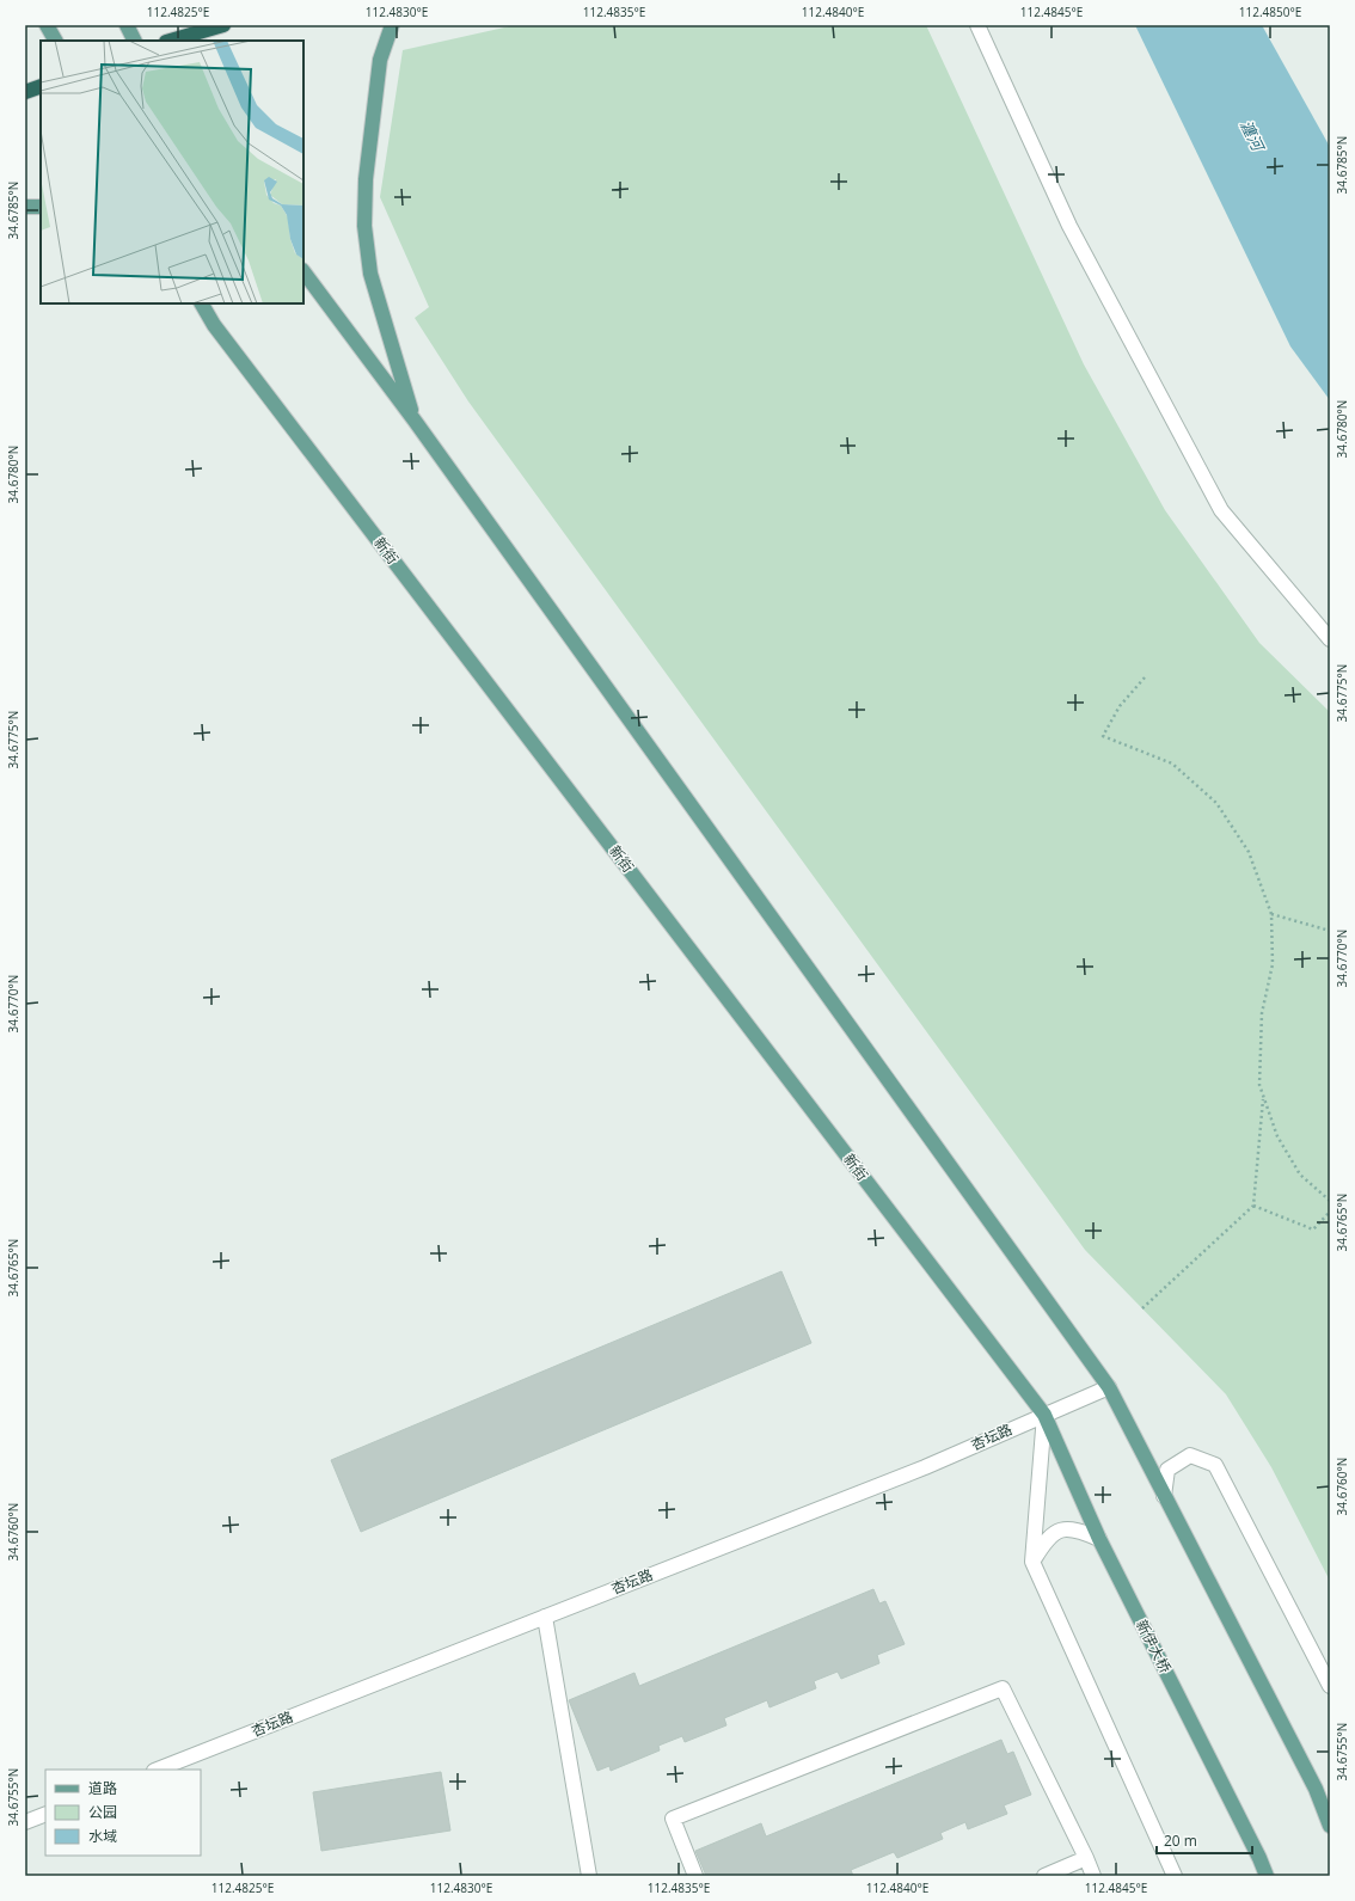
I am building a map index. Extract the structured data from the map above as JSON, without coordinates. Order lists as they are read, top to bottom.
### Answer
{
  "streets": {
    "main road": ["新街", "新伊大桥"],
    "street": ["杏坛路"]
  },
  "crossings": [
    ["新街", "杏坛路"],
    ["新街", "新伊大桥"],
    ["杏坛路", "新伊大桥"]
  ],
  "water": ["瀍河"],
  "legend": ["道路", "公园", "水域"],
  "scale_bar": "20 m",
  "coordinates": [
    "112.4825°E",
    "112.4830°E",
    "112.4835°E",
    "112.4840°E",
    "112.4845°E",
    "112.4850°E",
    "34.6785°N",
    "34.6780°N",
    "34.6775°N",
    "34.6770°N",
    "34.6765°N",
    "34.6760°N",
    "34.6755°N"
  ]
}
